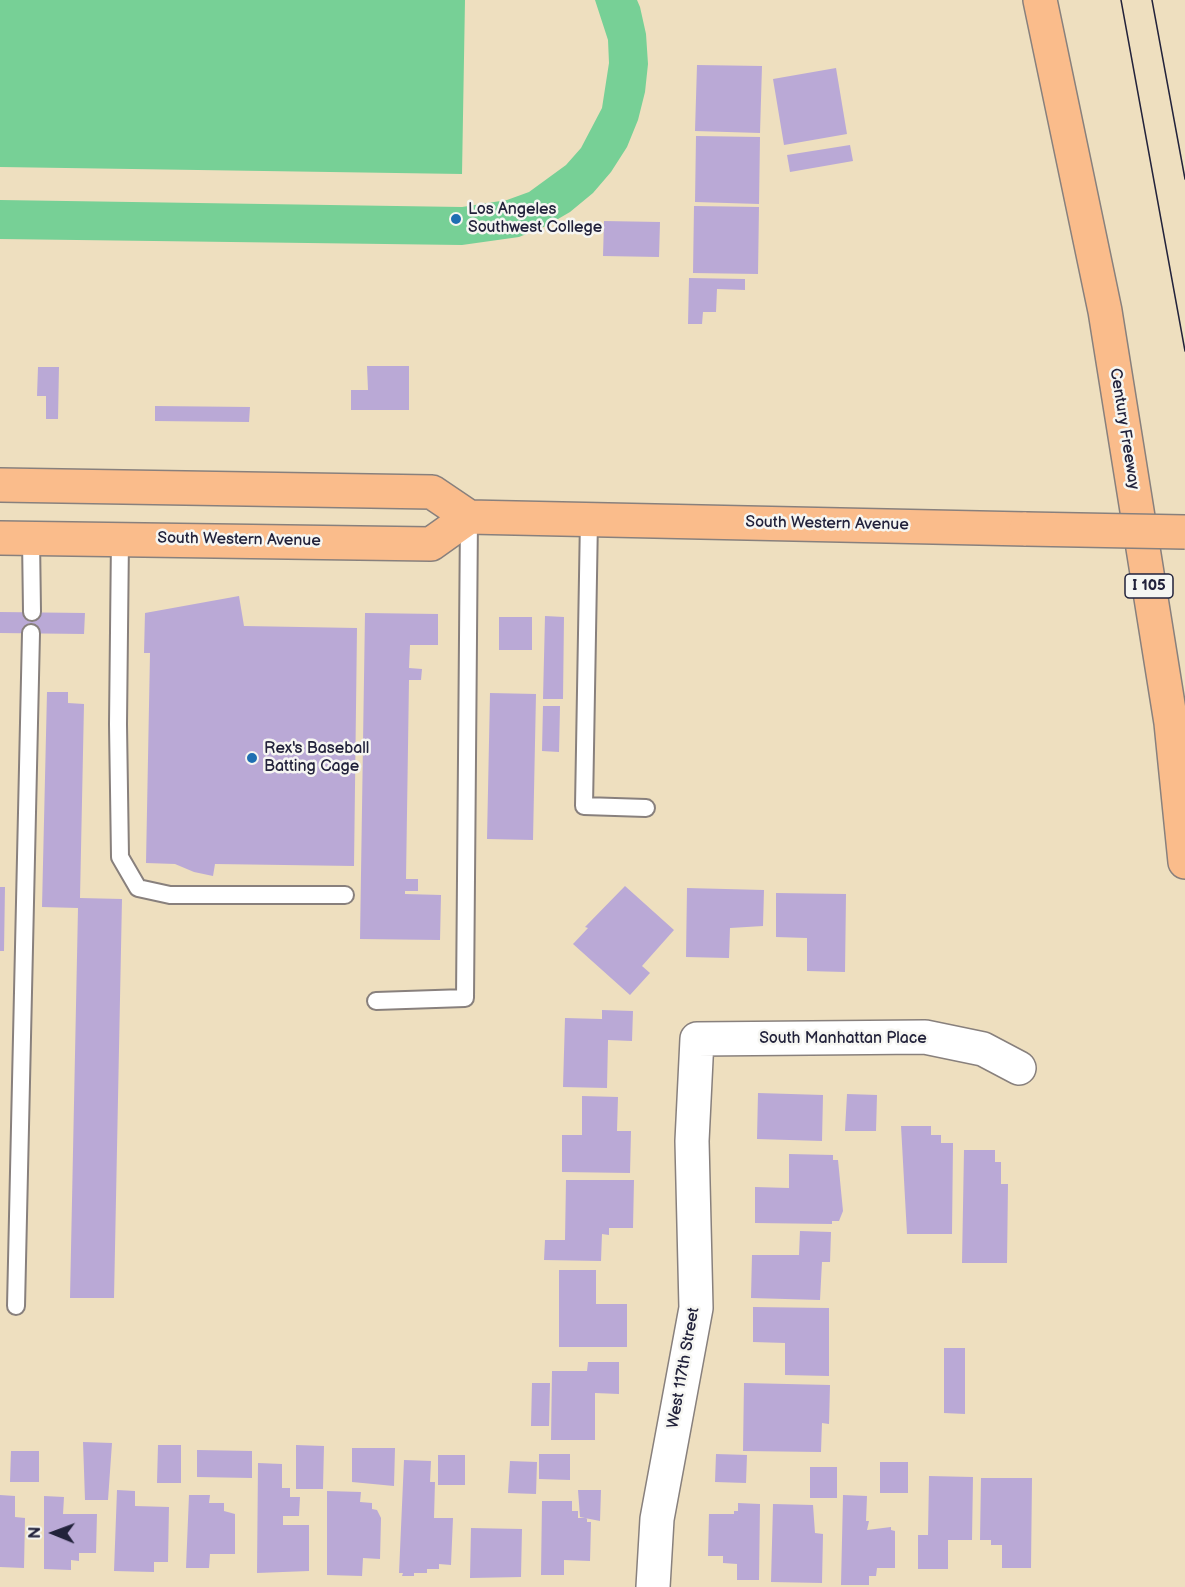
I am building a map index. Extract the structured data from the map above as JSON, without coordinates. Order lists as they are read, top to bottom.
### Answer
{
  "streets": {
    "main road": ["Century Freeway", "South Western Avenue", "I 105"],
    "street": ["South Manhattan Place", "West 117th Street"]
  },
  "crossings": [
    ["South Manhattan Place", "West 117th Street"]
  ],
  "places": ["Los Angeles Southwest College", "Rex's Baseball Batting Cage"],
  "north": "left"
}
